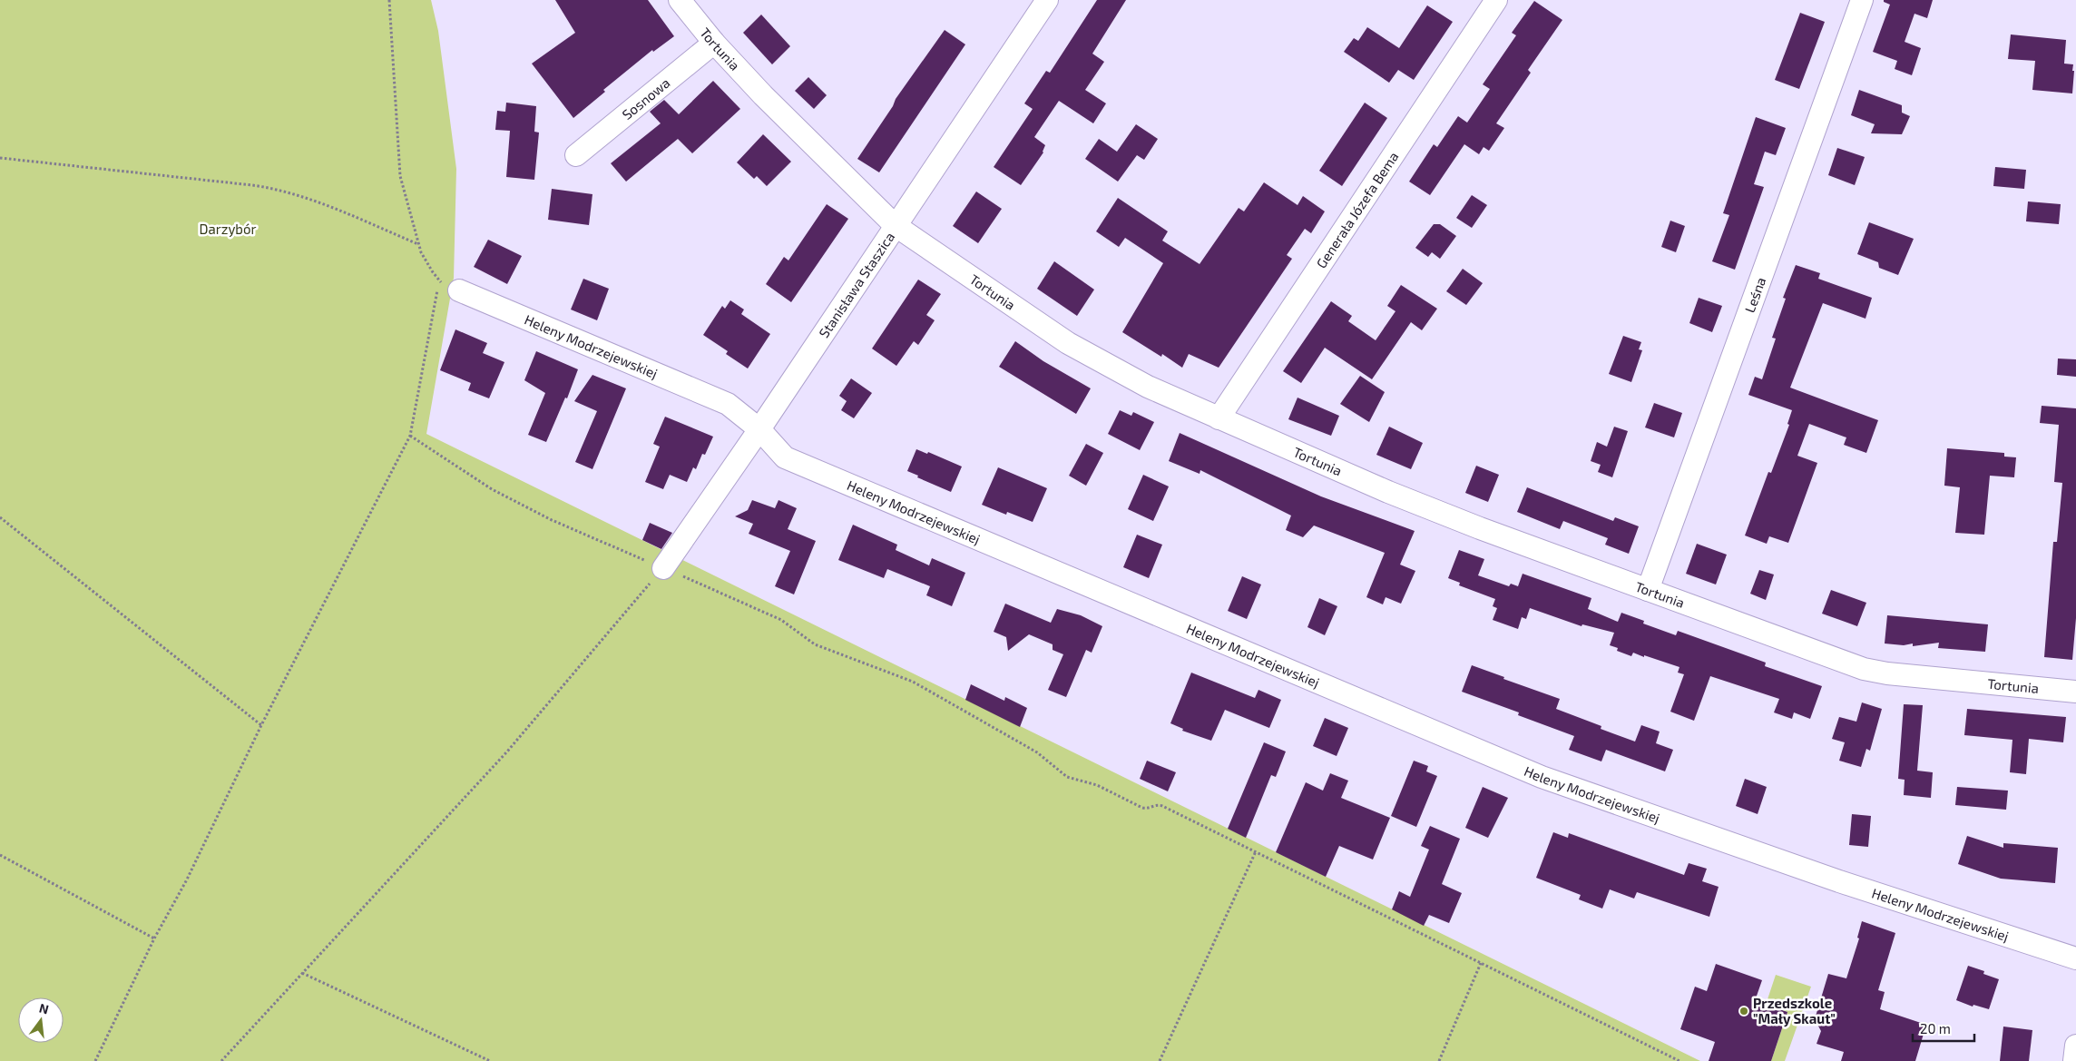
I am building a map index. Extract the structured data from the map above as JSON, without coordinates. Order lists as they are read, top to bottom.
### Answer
{
  "streets": {
    "street": [
      "Tortunia",
      "Sosnowa",
      "Generała Józefa Bema",
      "Stanisława Staszica",
      "Leśna",
      "Heleny Modrzejewskiej"
    ]
  },
  "crossings": [
    ["Tortunia", "Sosnowa"],
    ["Tortunia", "Generała Józefa Bema"],
    ["Tortunia", "Stanisława Staszica"],
    ["Tortunia", "Leśna"],
    ["Stanisława Staszica", "Heleny Modrzejewskiej"]
  ],
  "parks": ["Darzybór"],
  "places": ["Przedszkole \"Mały Skaut\""],
  "scale_bar": "20 m",
  "north": "top"
}
